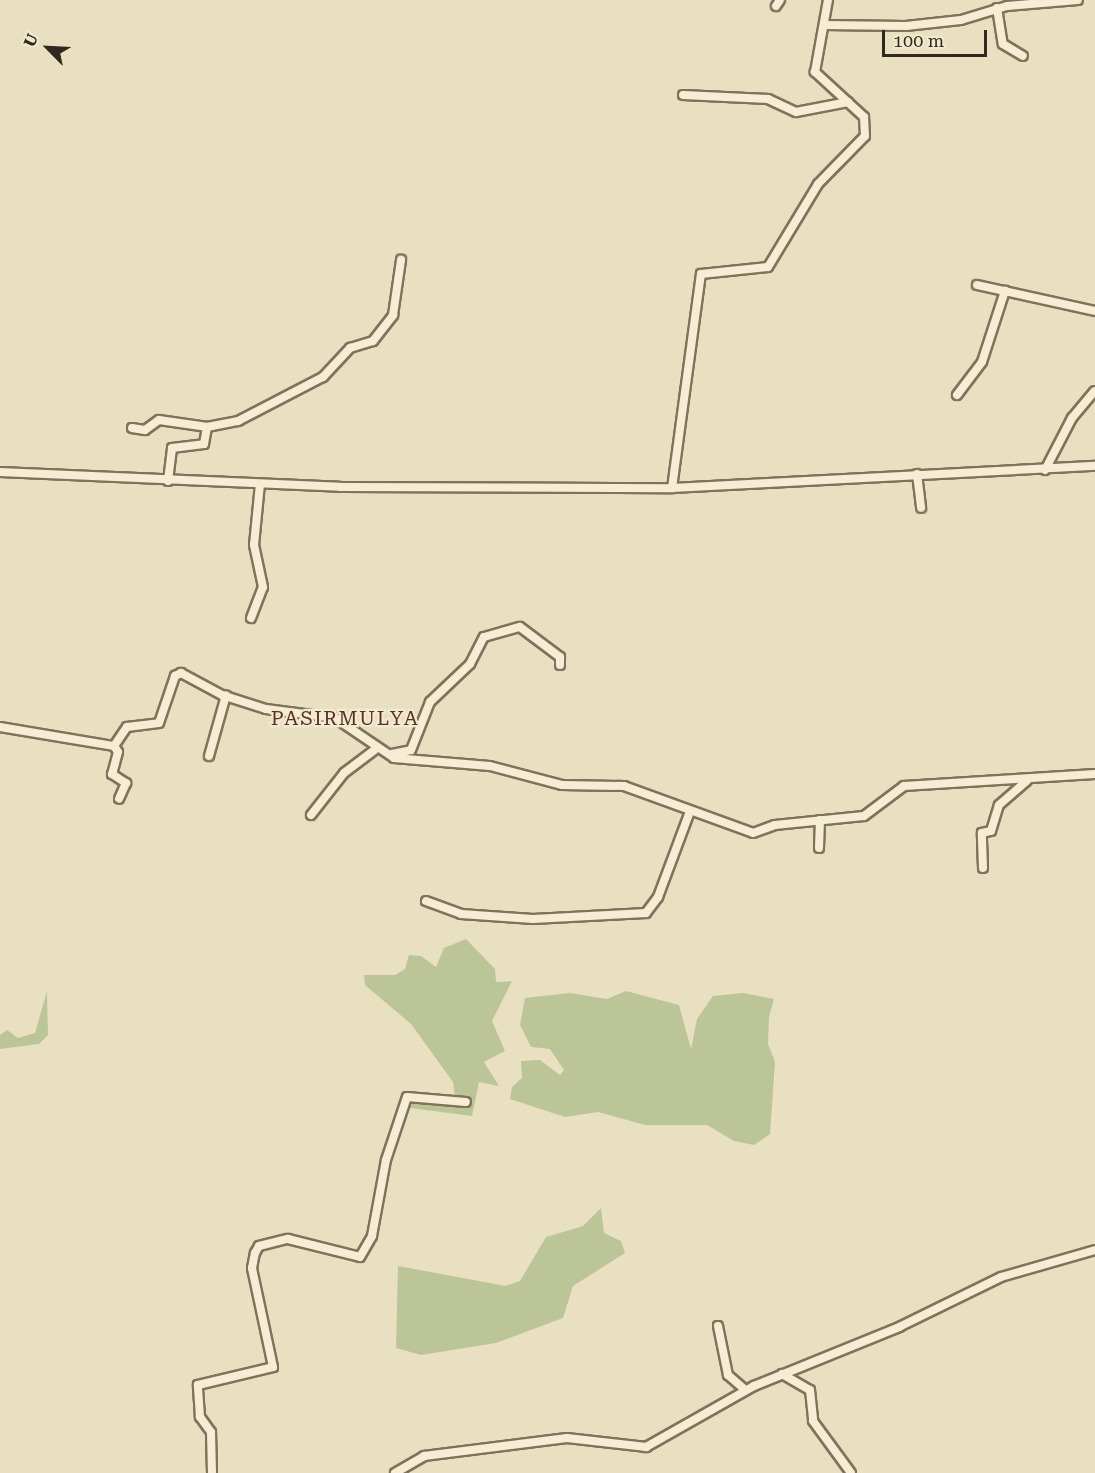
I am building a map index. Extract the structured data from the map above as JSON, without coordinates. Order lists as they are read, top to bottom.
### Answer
{
  "districts": ["PASIRMULYA"],
  "scale_bar": "100 m",
  "north": "top left"
}
